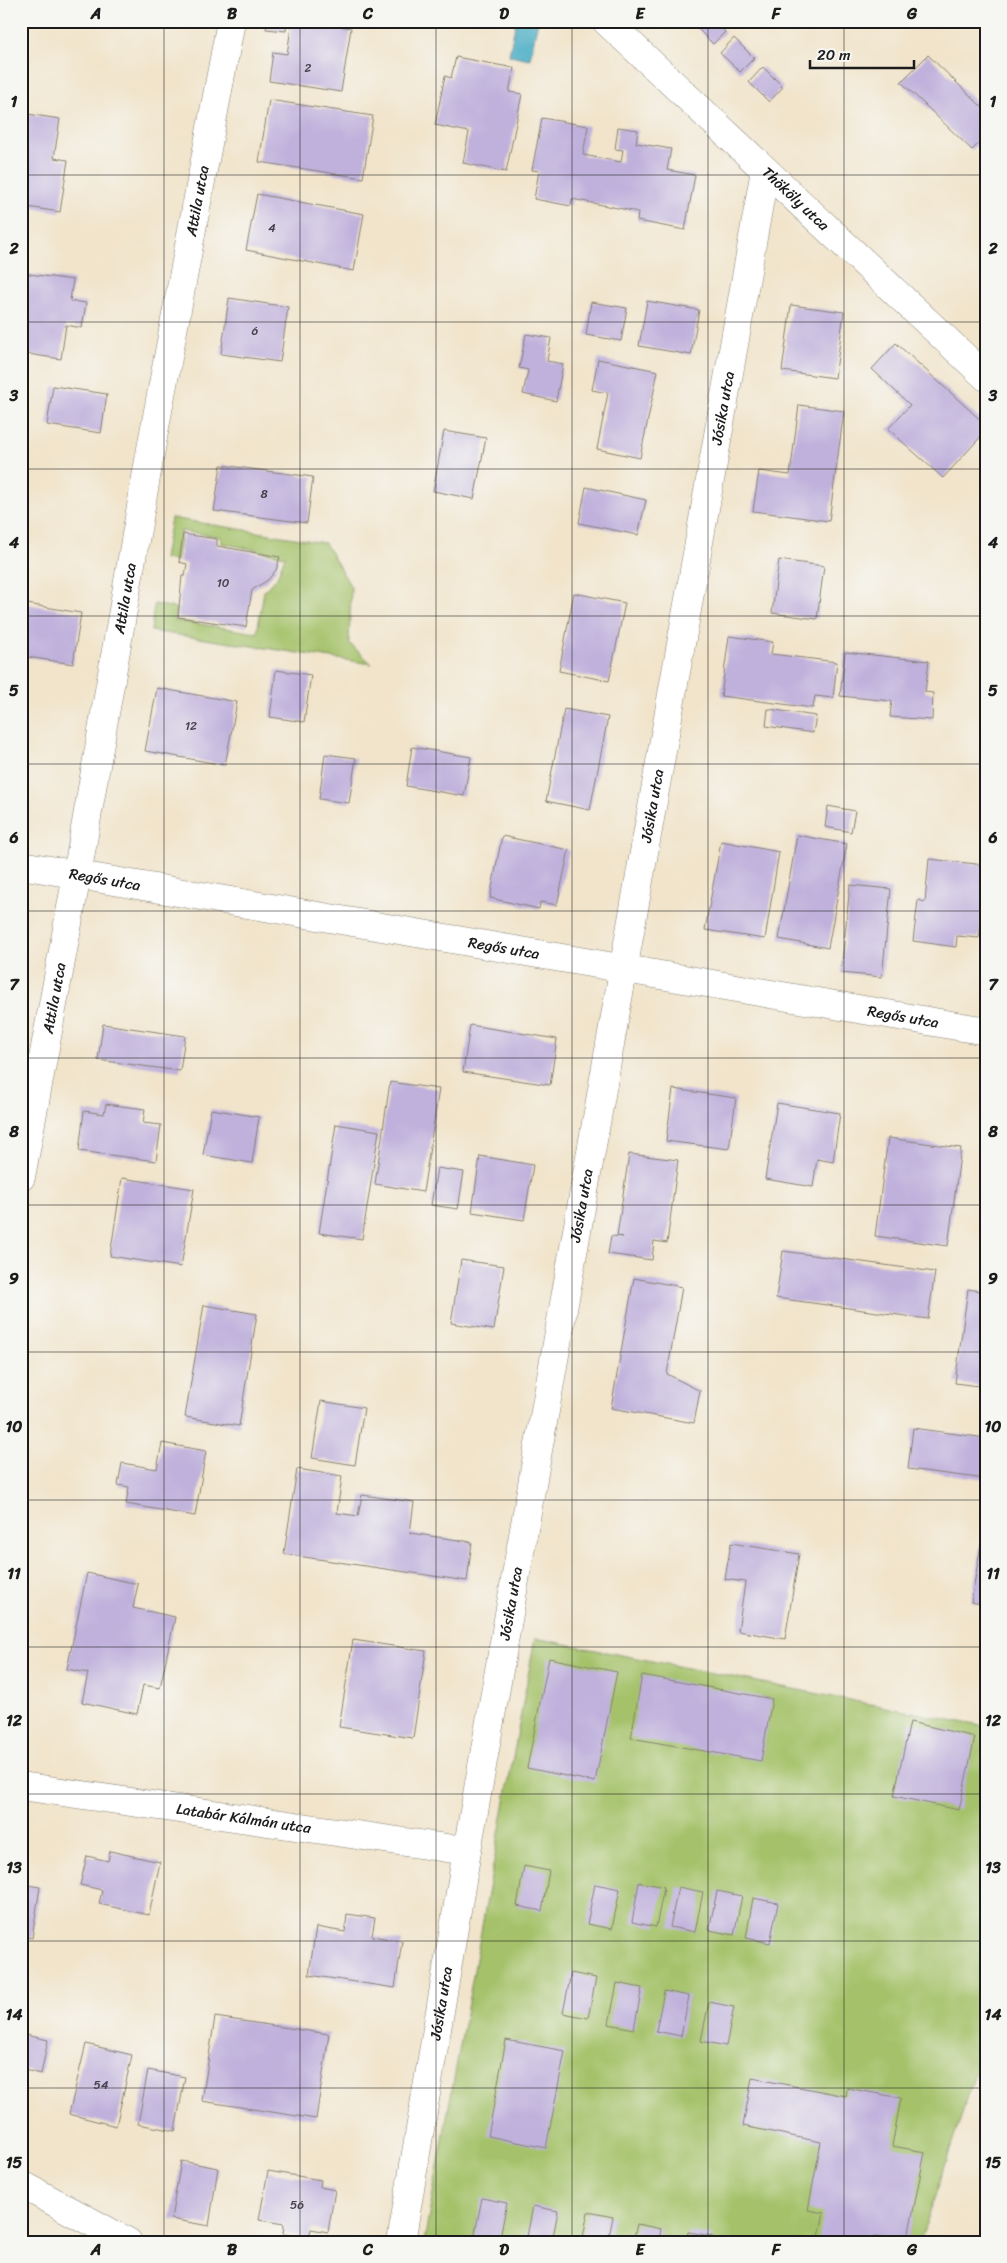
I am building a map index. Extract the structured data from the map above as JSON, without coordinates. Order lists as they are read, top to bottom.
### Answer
{
  "streets": {
    "street": [
      "Thököly utca",
      "Attila utca",
      "Jósika utca",
      "Regős utca",
      "Latabár Kálmán utca"
    ]
  },
  "crossings": [
    ["Thököly utca", "Jósika utca"],
    ["Attila utca", "Regős utca"],
    ["Jósika utca", "Regős utca"],
    ["Jósika utca", "Latabár Kálmán utca"]
  ],
  "house_numbers": [
    "2",
    "4",
    "6",
    "8",
    "10",
    "12",
    "54",
    "56"
  ],
  "scale_bar": "20 m",
  "grid": {
    "columns": [
      "A",
      "B",
      "C",
      "D",
      "E",
      "F",
      "G"
    ],
    "rows": [
      "1",
      "2",
      "3",
      "4",
      "5",
      "6",
      "7",
      "8",
      "9",
      "10",
      "11",
      "12",
      "13",
      "14",
      "15"
    ]
  }
}
